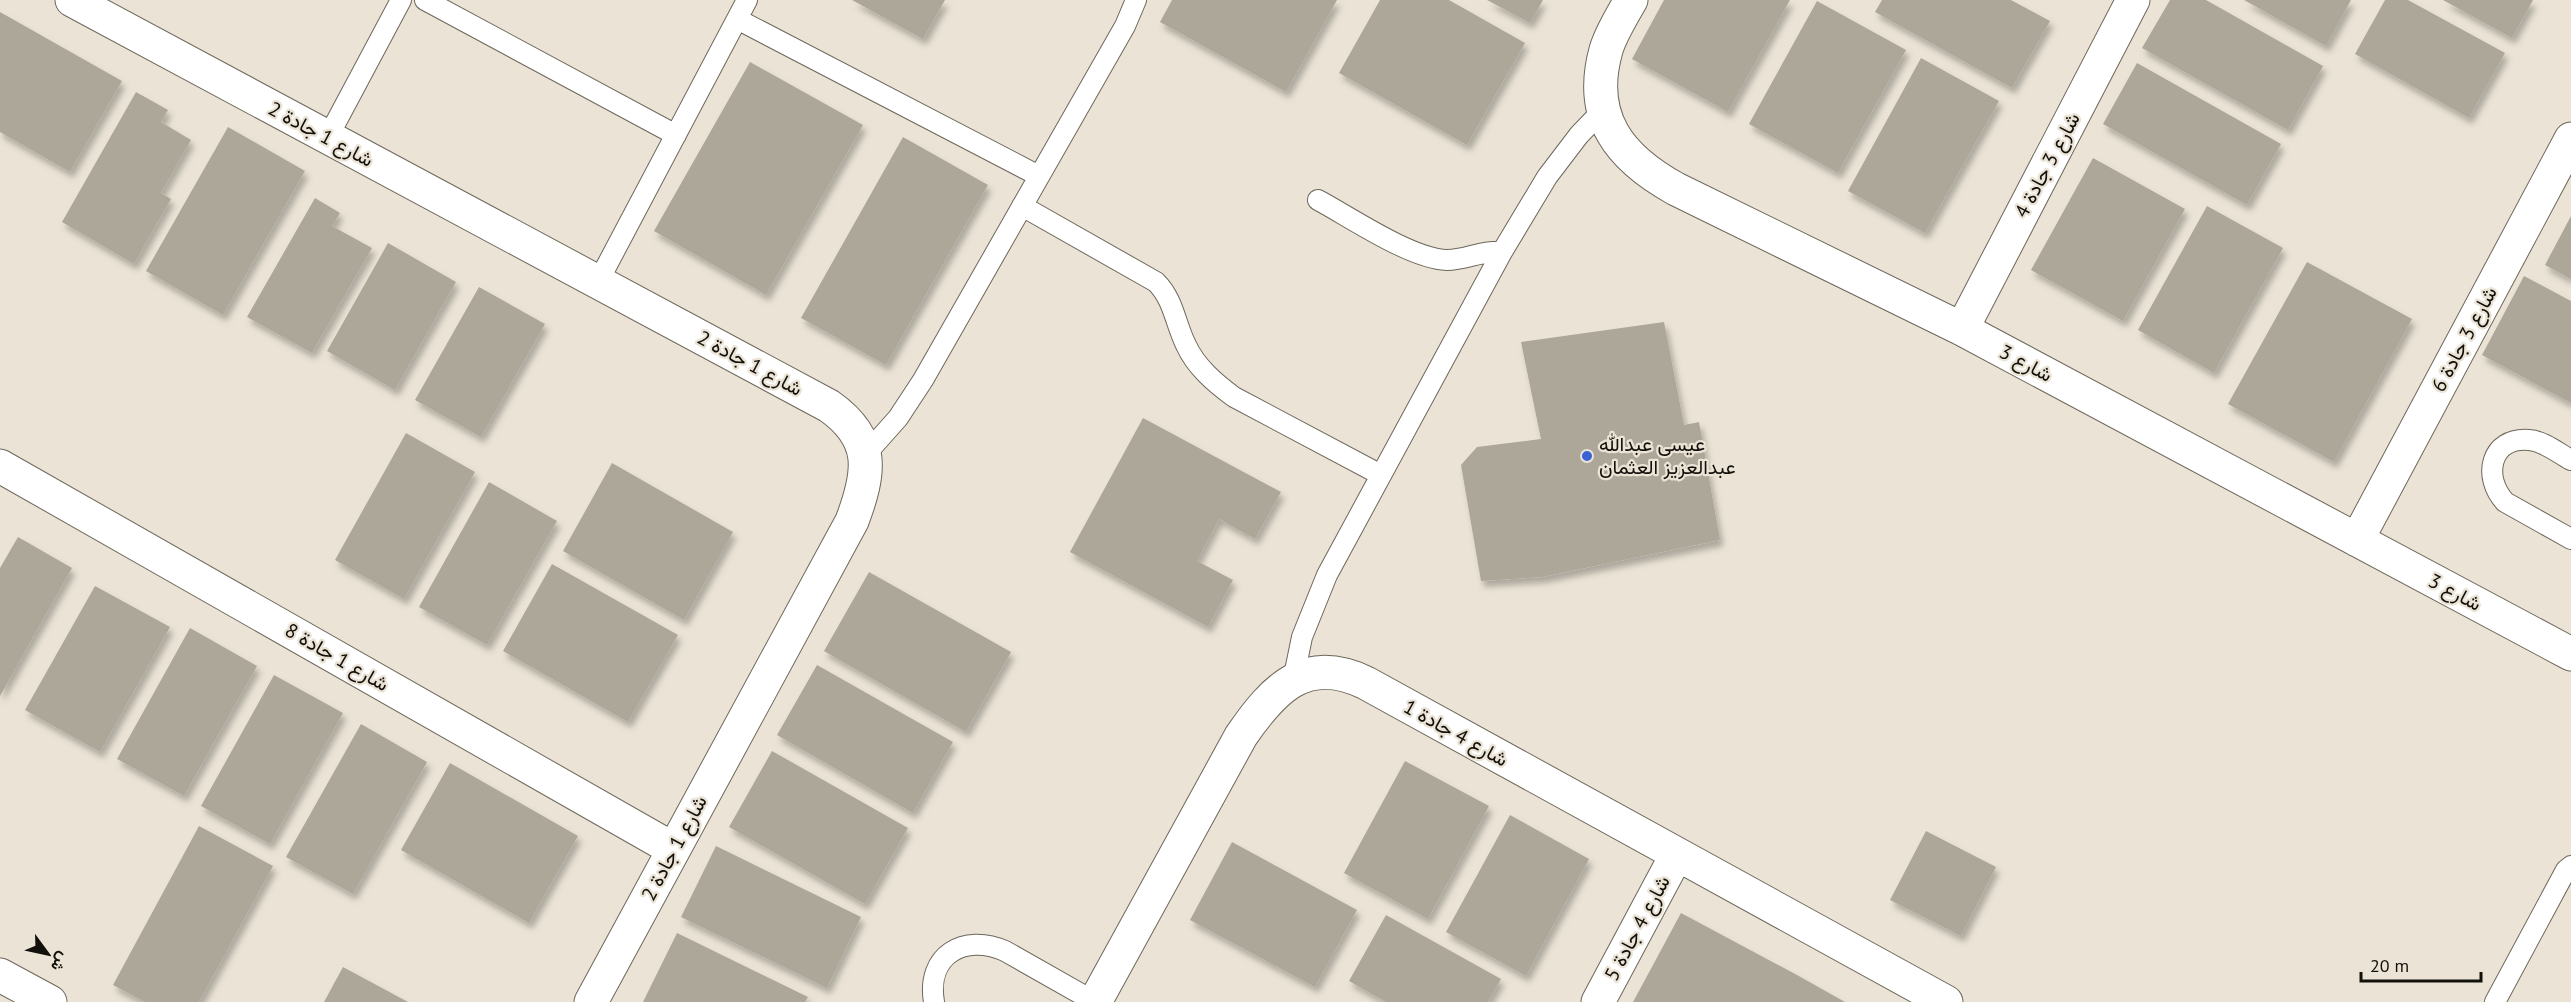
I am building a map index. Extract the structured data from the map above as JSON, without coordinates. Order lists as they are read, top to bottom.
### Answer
{
  "streets": {
    "street": [
      "شارع 1 جادة 2",
      "شارع 3 جادة 4",
      "شارع 3 جادة 6",
      "شارع 3",
      "شارع 1 جادة 8",
      "شارع 4 جادة 1",
      "شارع 4 جادة 5"
    ]
  },
  "crossings": [
    ["شارع 1 جادة 2", "شارع 1 جادة 8"],
    ["شارع 3 جادة 4", "شارع 3"],
    ["شارع 3 جادة 6", "شارع 3"],
    ["شارع 4 جادة 1", "شارع 4 جادة 5"]
  ],
  "places": ["عيسى عبدالله عبدالعزيز العثمان"],
  "scale_bar": "20 m",
  "north": "bottom right"
}
